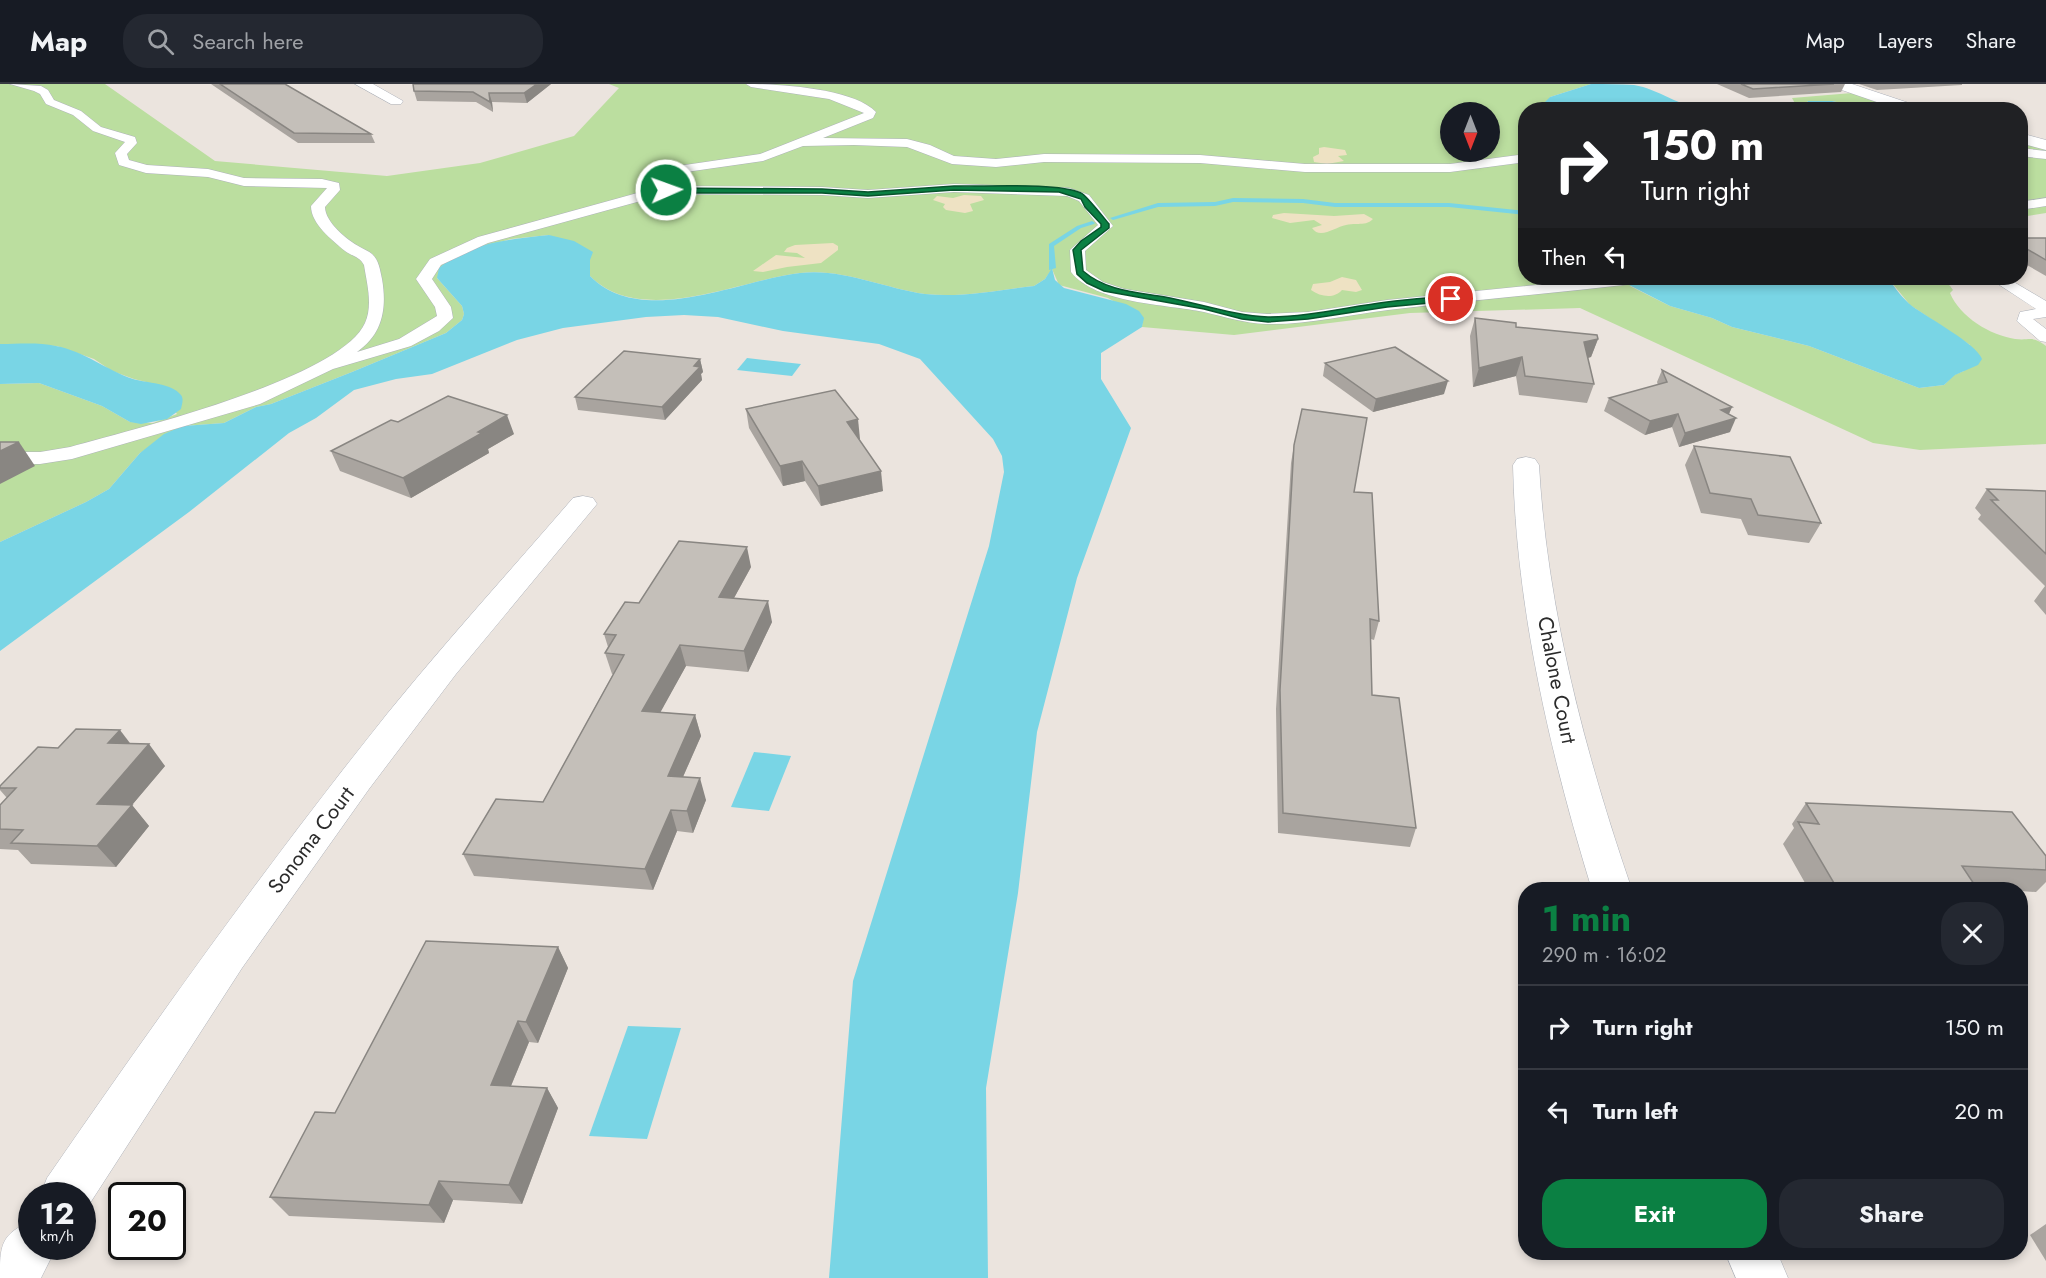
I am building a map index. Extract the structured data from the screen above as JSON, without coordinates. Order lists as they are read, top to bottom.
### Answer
{
  "streets": {
    "street": ["Chalone Court", "Sonoma Court"]
  },
  "north": "bottom",
  "page": {
    "header": "Map",
    "search": "Search here",
    "nav": ["Map", "Layers", "Share"],
    "turn": ["150 m", "Turn right"],
    "then": "Then",
    "heading": ["1 min", "290 m · 16:02"],
    "list": [
      {
        "name": "Turn right",
        "value": "150 m"
      },
      {
        "name": "Turn left",
        "value": "20 m"
      }
    ],
    "buttons": ["Exit", "Share"],
    "speed": "12 km/h",
    "limit": "20"
  }
}
